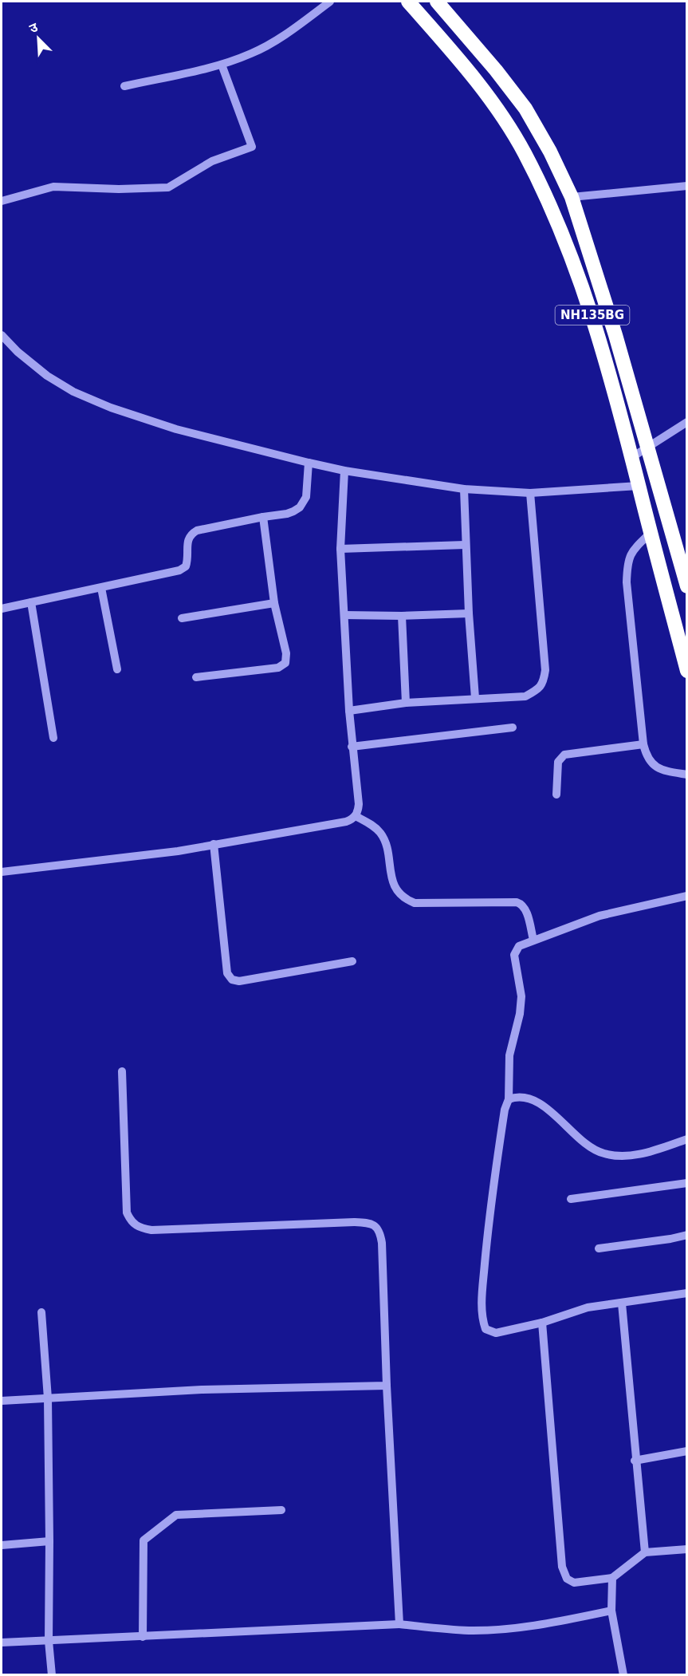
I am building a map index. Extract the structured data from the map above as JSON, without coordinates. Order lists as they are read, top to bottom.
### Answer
{
  "streets": {
    "highway": ["NH135BG"]
  },
  "north": "top left"
}
